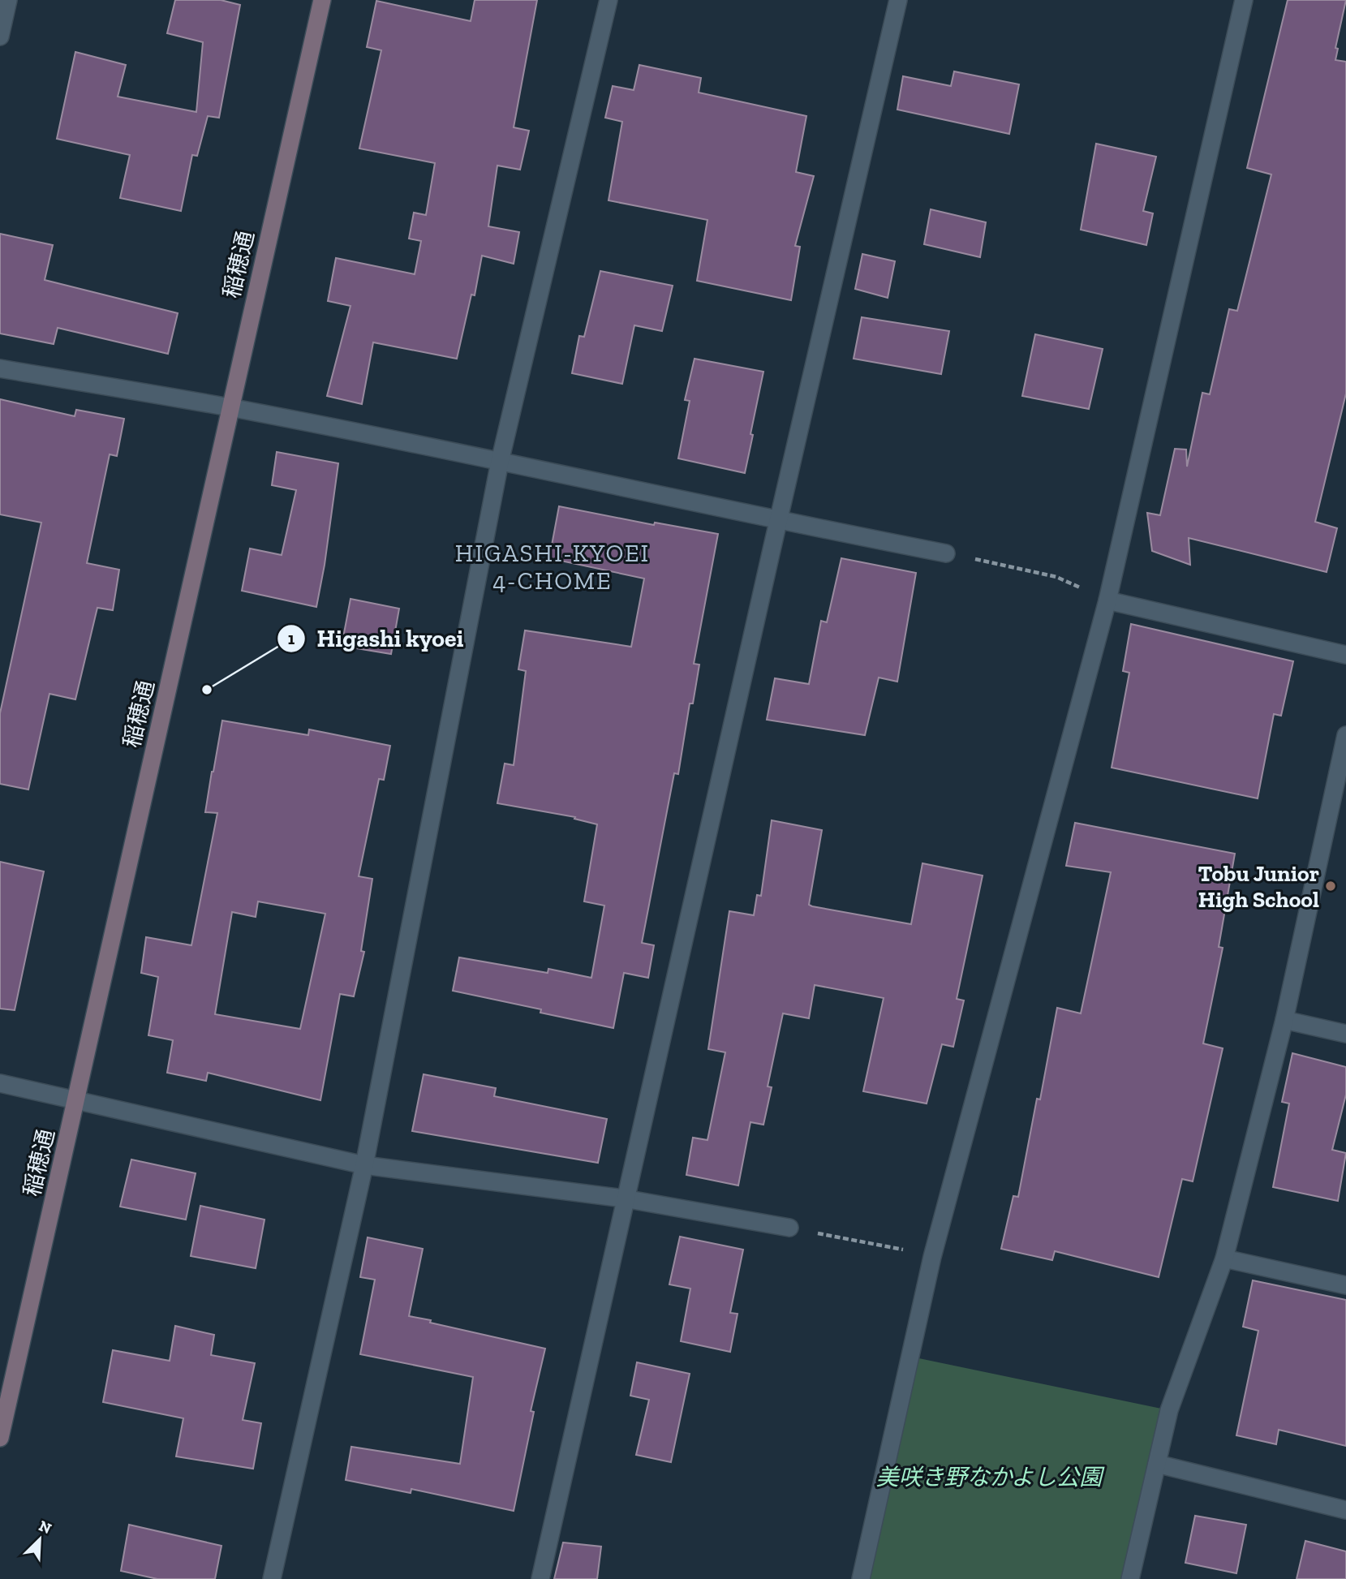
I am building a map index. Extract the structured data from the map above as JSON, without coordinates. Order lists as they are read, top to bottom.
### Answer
{
  "streets": {
    "street": ["稲穂通"]
  },
  "districts": ["HIGASHI-KYOEI 4-CHOME"],
  "parks": ["美咲き野なかよし公園"],
  "places": ["Higashi kyoei", "Tobu Junior High School"],
  "north": "top right"
}
